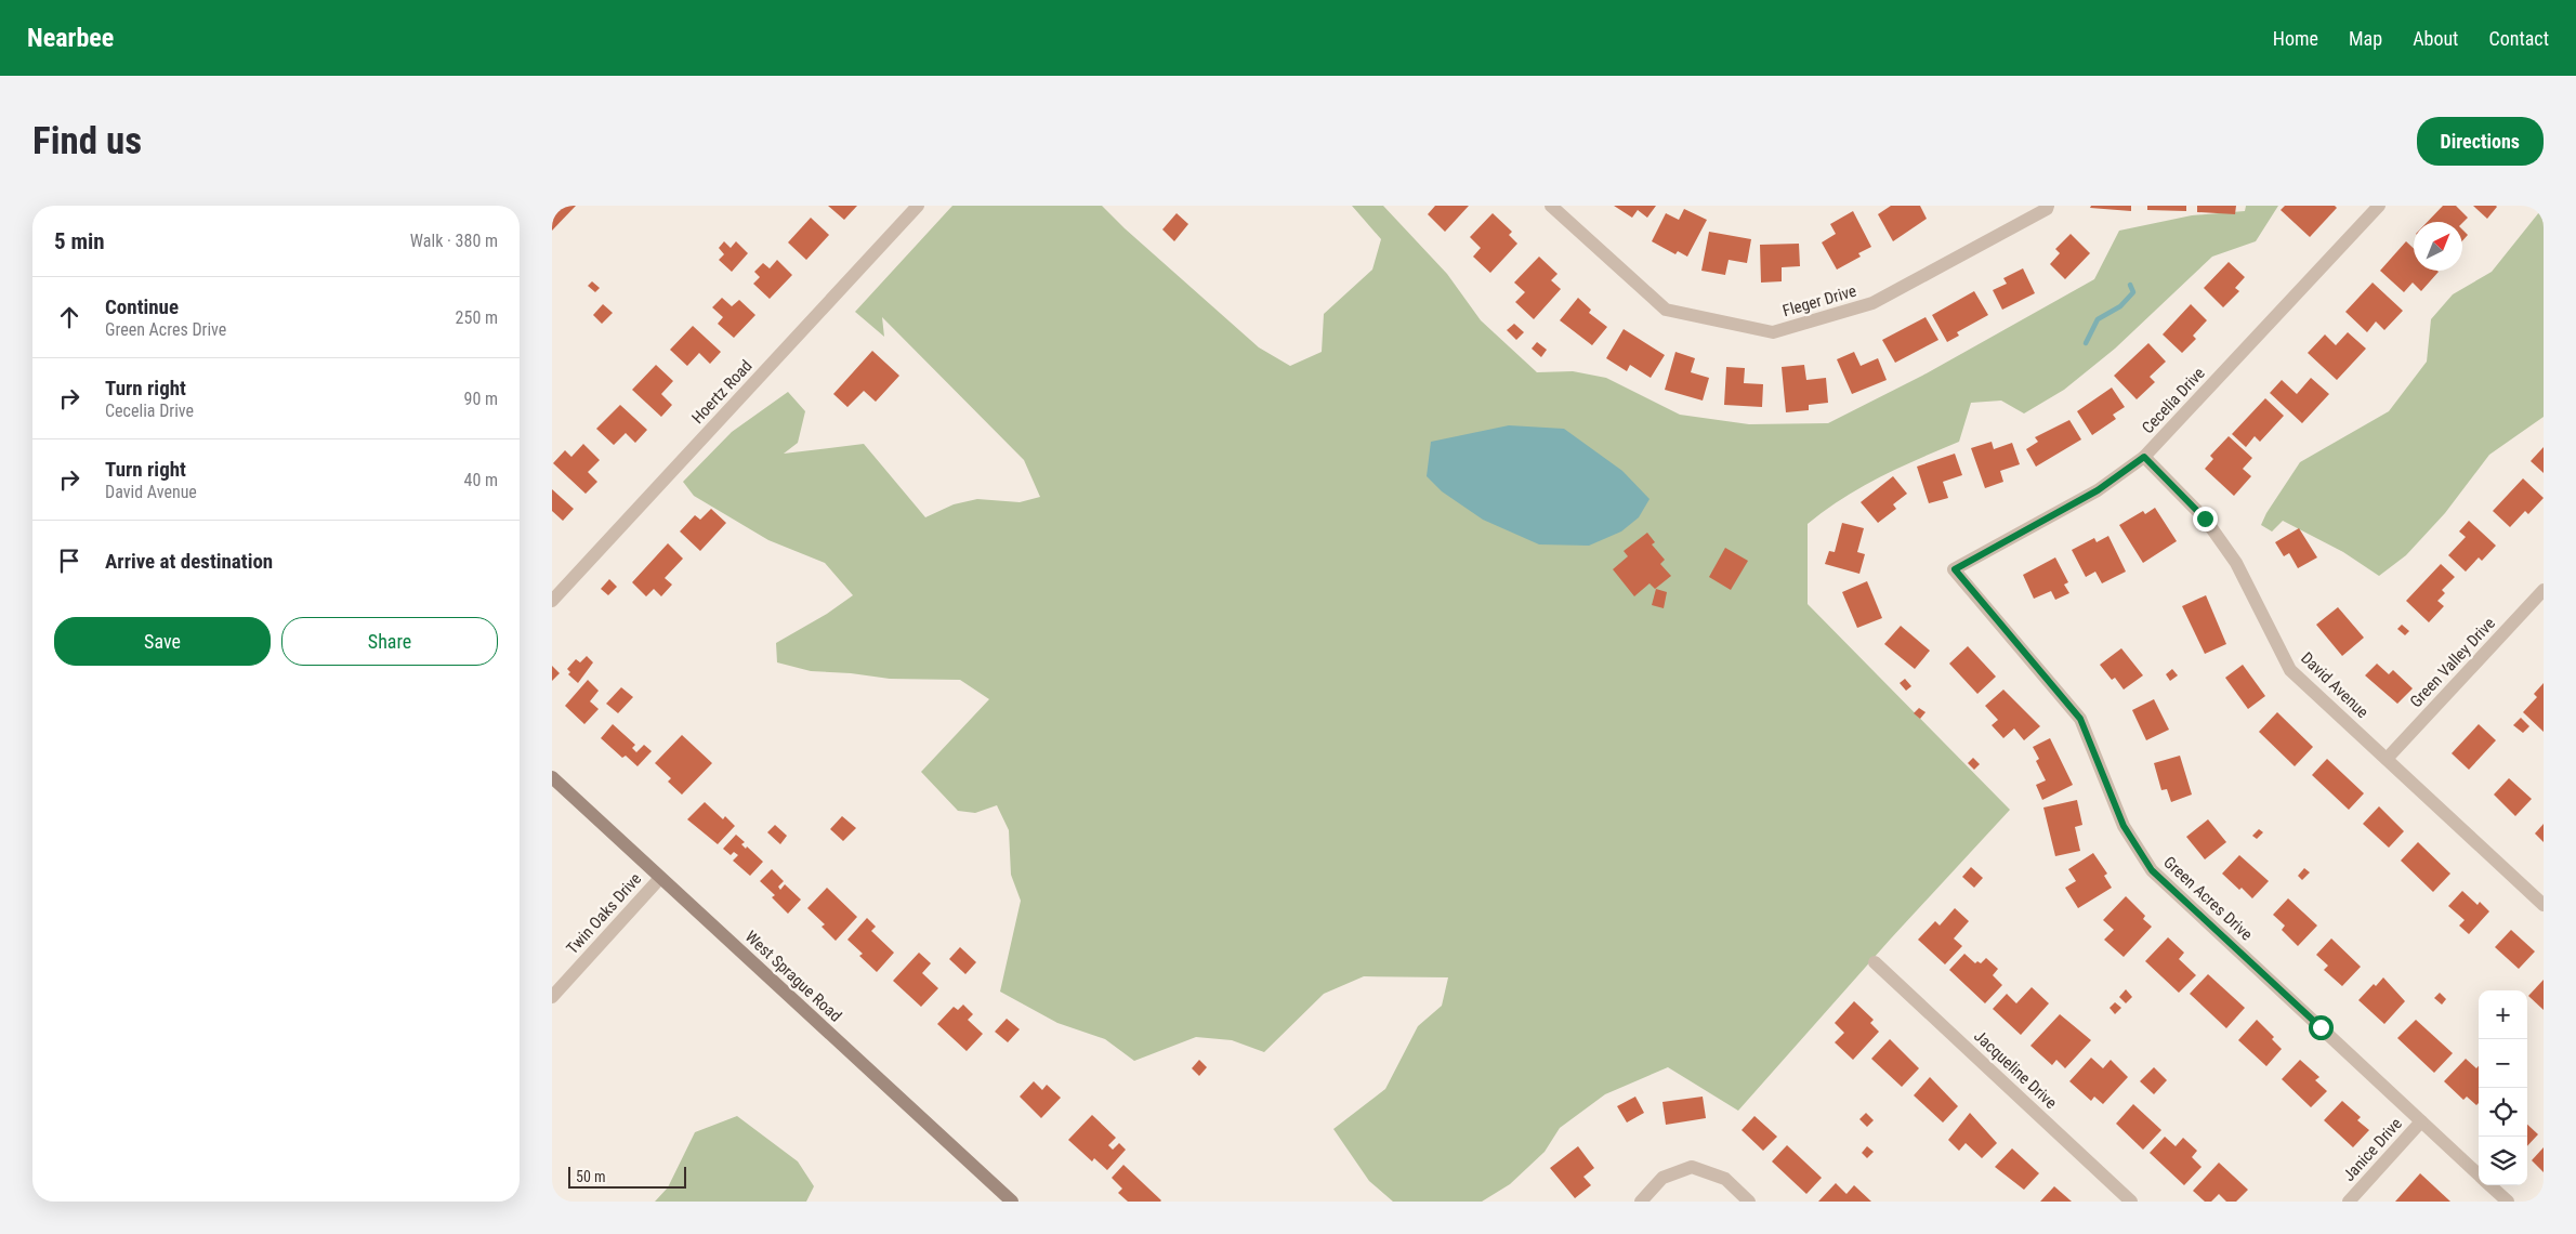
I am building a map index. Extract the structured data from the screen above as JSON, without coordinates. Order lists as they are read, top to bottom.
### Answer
{
  "streets": {
    "street": [
      "Fleger Drive",
      "Hoertz Road",
      "Cecelia Drive",
      "Green Valley Drive",
      "David Avenue",
      "Green Acres Drive",
      "Twin Oaks Drive",
      "West Sprague Road",
      "Jacqueline Drive",
      "Janice Drive"
    ]
  },
  "crossings": [
    ["Cecelia Drive", "David Avenue"],
    ["Cecelia Drive", "Green Acres Drive"],
    ["Green Valley Drive", "David Avenue"],
    ["Green Acres Drive", "Janice Drive"],
    ["Twin Oaks Drive", "West Sprague Road"]
  ],
  "scale_bar": "50 m",
  "north": "top right",
  "page": {
    "header": "Nearbee",
    "nav": [
      "Home",
      "Map",
      "About",
      "Contact"
    ],
    "buttons": [
      "Directions",
      ["Save", "Share"]
    ],
    "title": "Find us",
    "heading": ["5 min", "Walk · 380 m"],
    "list": [
      ["Continue", "Green Acres Drive", "250 m"],
      ["Turn right", "Cecelia Drive", "90 m"],
      ["Turn right", "David Avenue", "40 m"],
      "Arrive at destination"
    ],
    "map_buttons": ["+", "−"],
    "scale": "50 m"
  }
}
